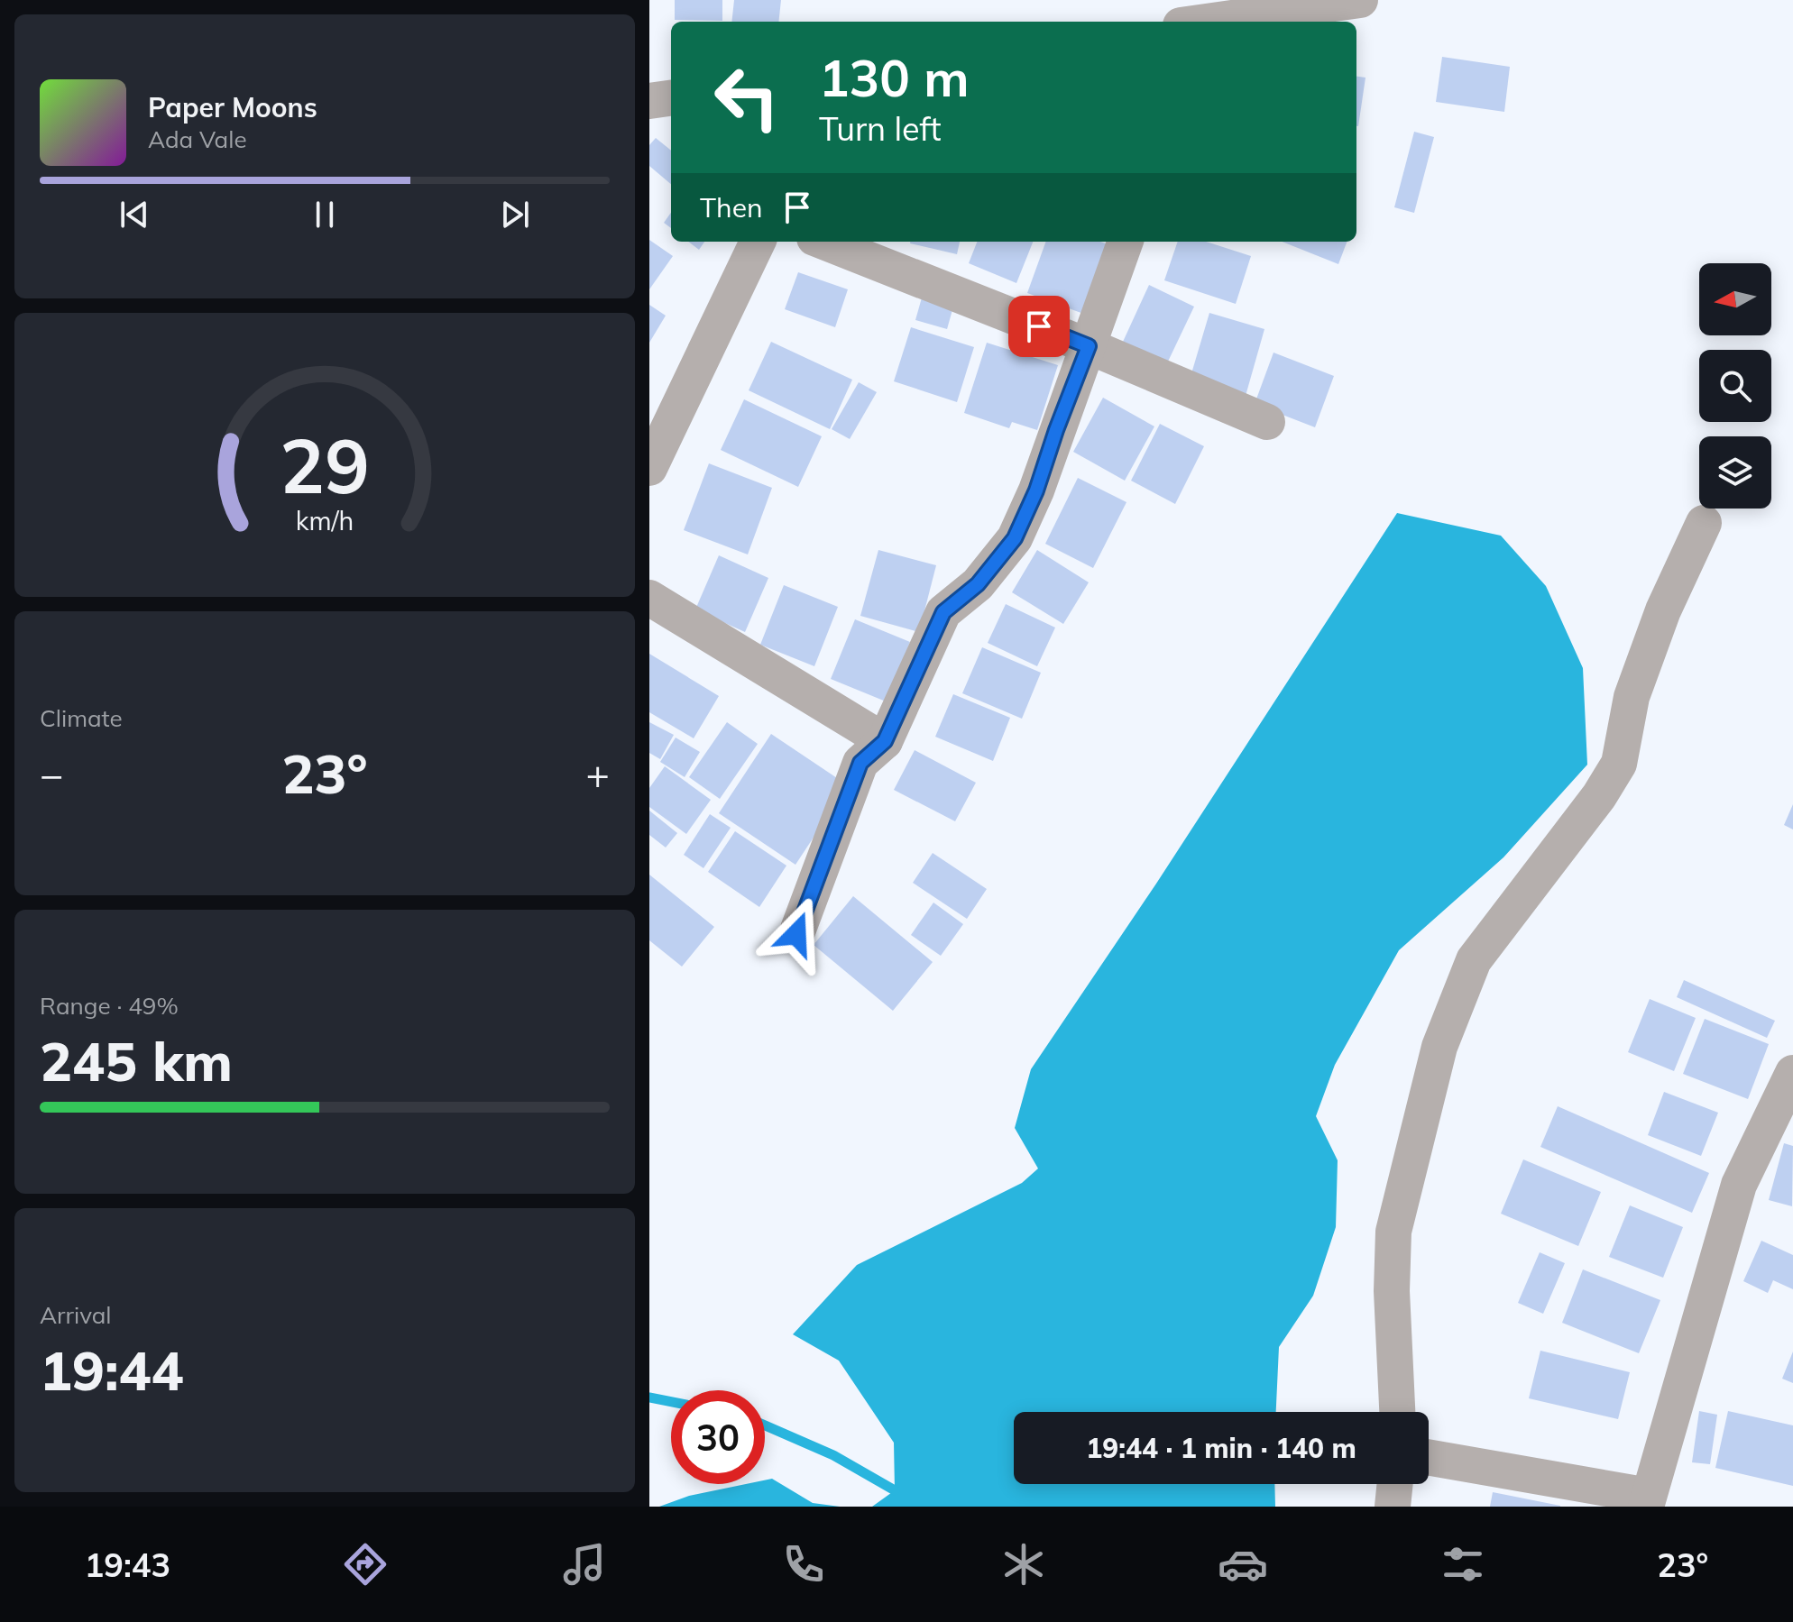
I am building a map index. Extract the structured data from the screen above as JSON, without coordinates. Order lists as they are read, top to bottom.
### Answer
{
  "north": "left",
  "page": {
    "turn": ["130 m", "Turn left"],
    "song": ["Paper Moons", "Ada Vale"],
    "then": "Then",
    "tile": [
      "Climate",
      ["Range · 49%", "245 km"],
      ["Arrival", "19:44"]
    ],
    "heat": ["−", "23°", "+"],
    "limit": "30",
    "trip": "19:44 · 1 min · 140 m",
    "tabs": ["19:43", "23°"],
    "gauge": ["29", "km/h"]
  }
}
